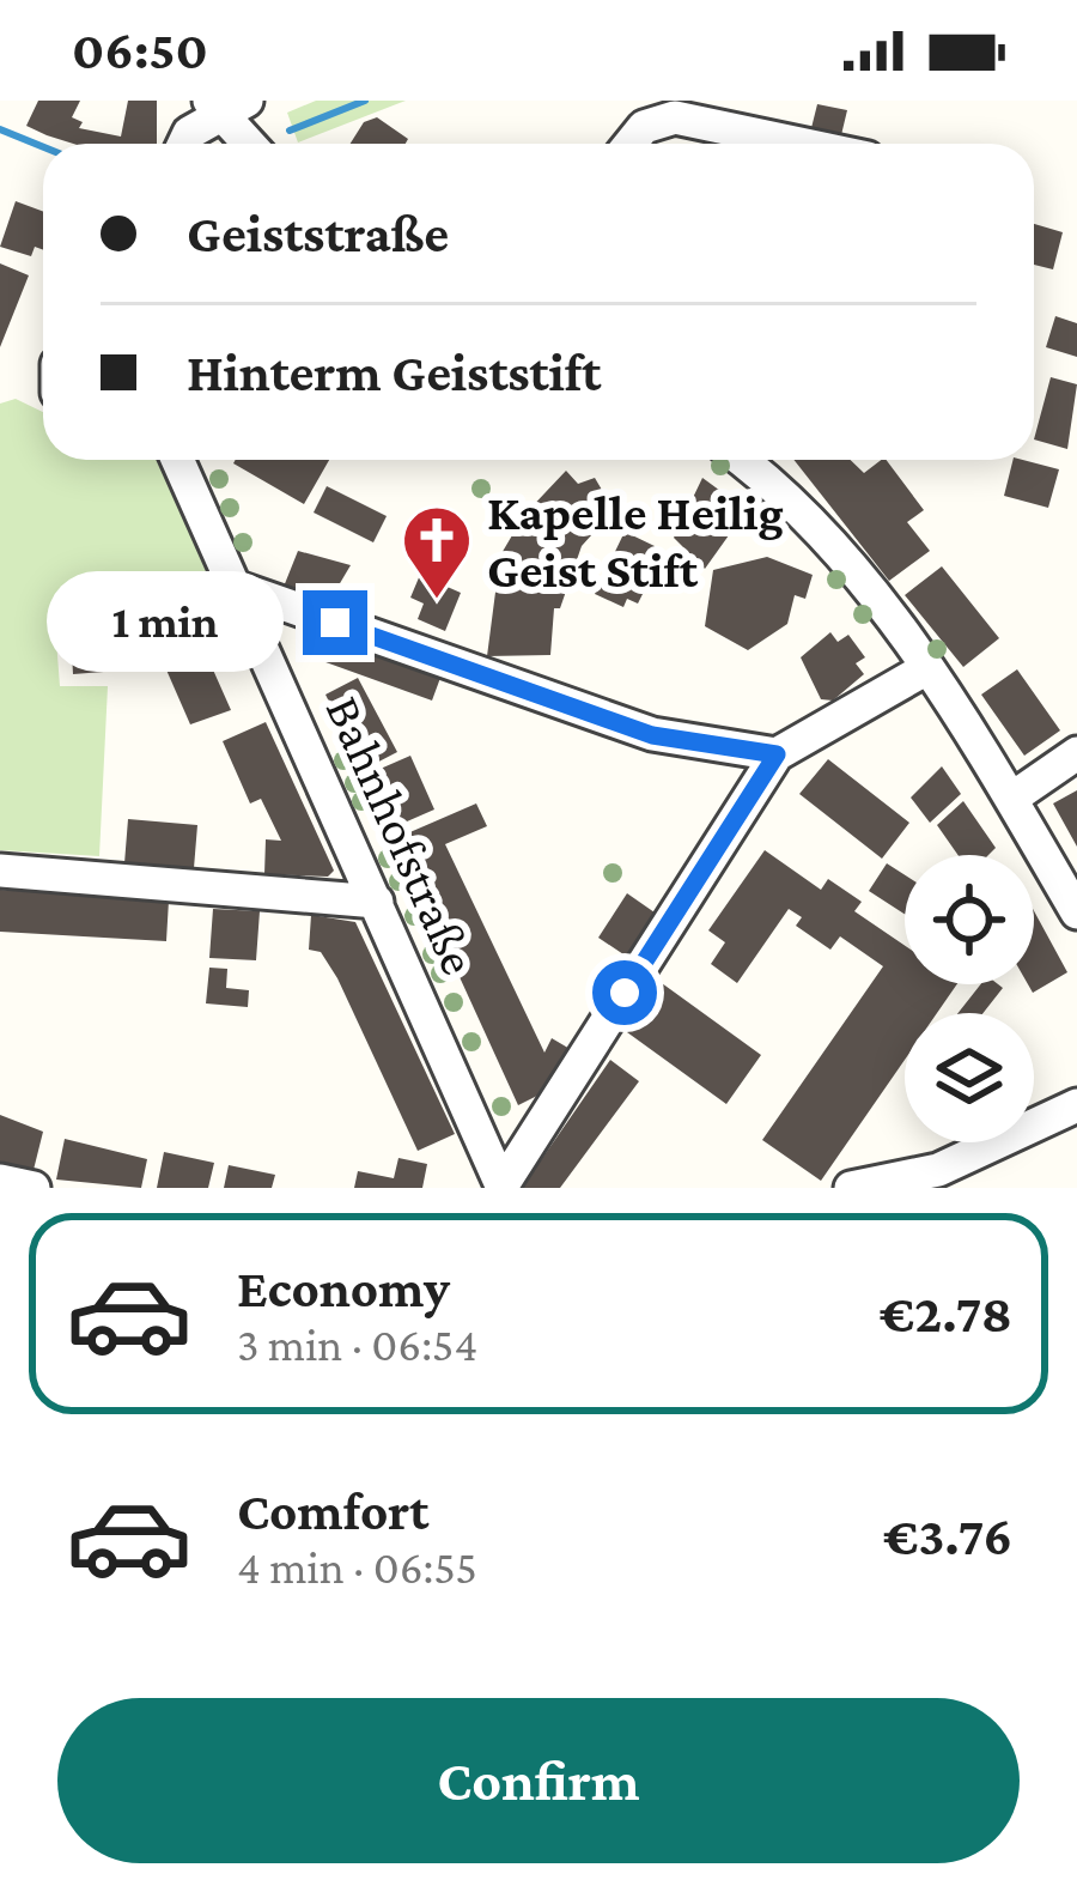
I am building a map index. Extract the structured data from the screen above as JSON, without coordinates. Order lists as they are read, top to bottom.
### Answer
{
  "streets": {
    "street": ["Bahnhofstraße"]
  },
  "places": {
    "church": ["Kapelle Heilig Geist Stift"]
  },
  "page": {
    "status": "06:50",
    "banner": ["Geiststraße", "Hinterm Geiststift"],
    "bubble": "1 min",
    "list": [
      {
        "name": "Economy",
        "note": "3 min · 06:54",
        "value": "€2.78"
      },
      {
        "name": "Comfort",
        "note": "4 min · 06:55",
        "value": "€3.76"
      }
    ],
    "buttons": "Confirm"
  }
}
